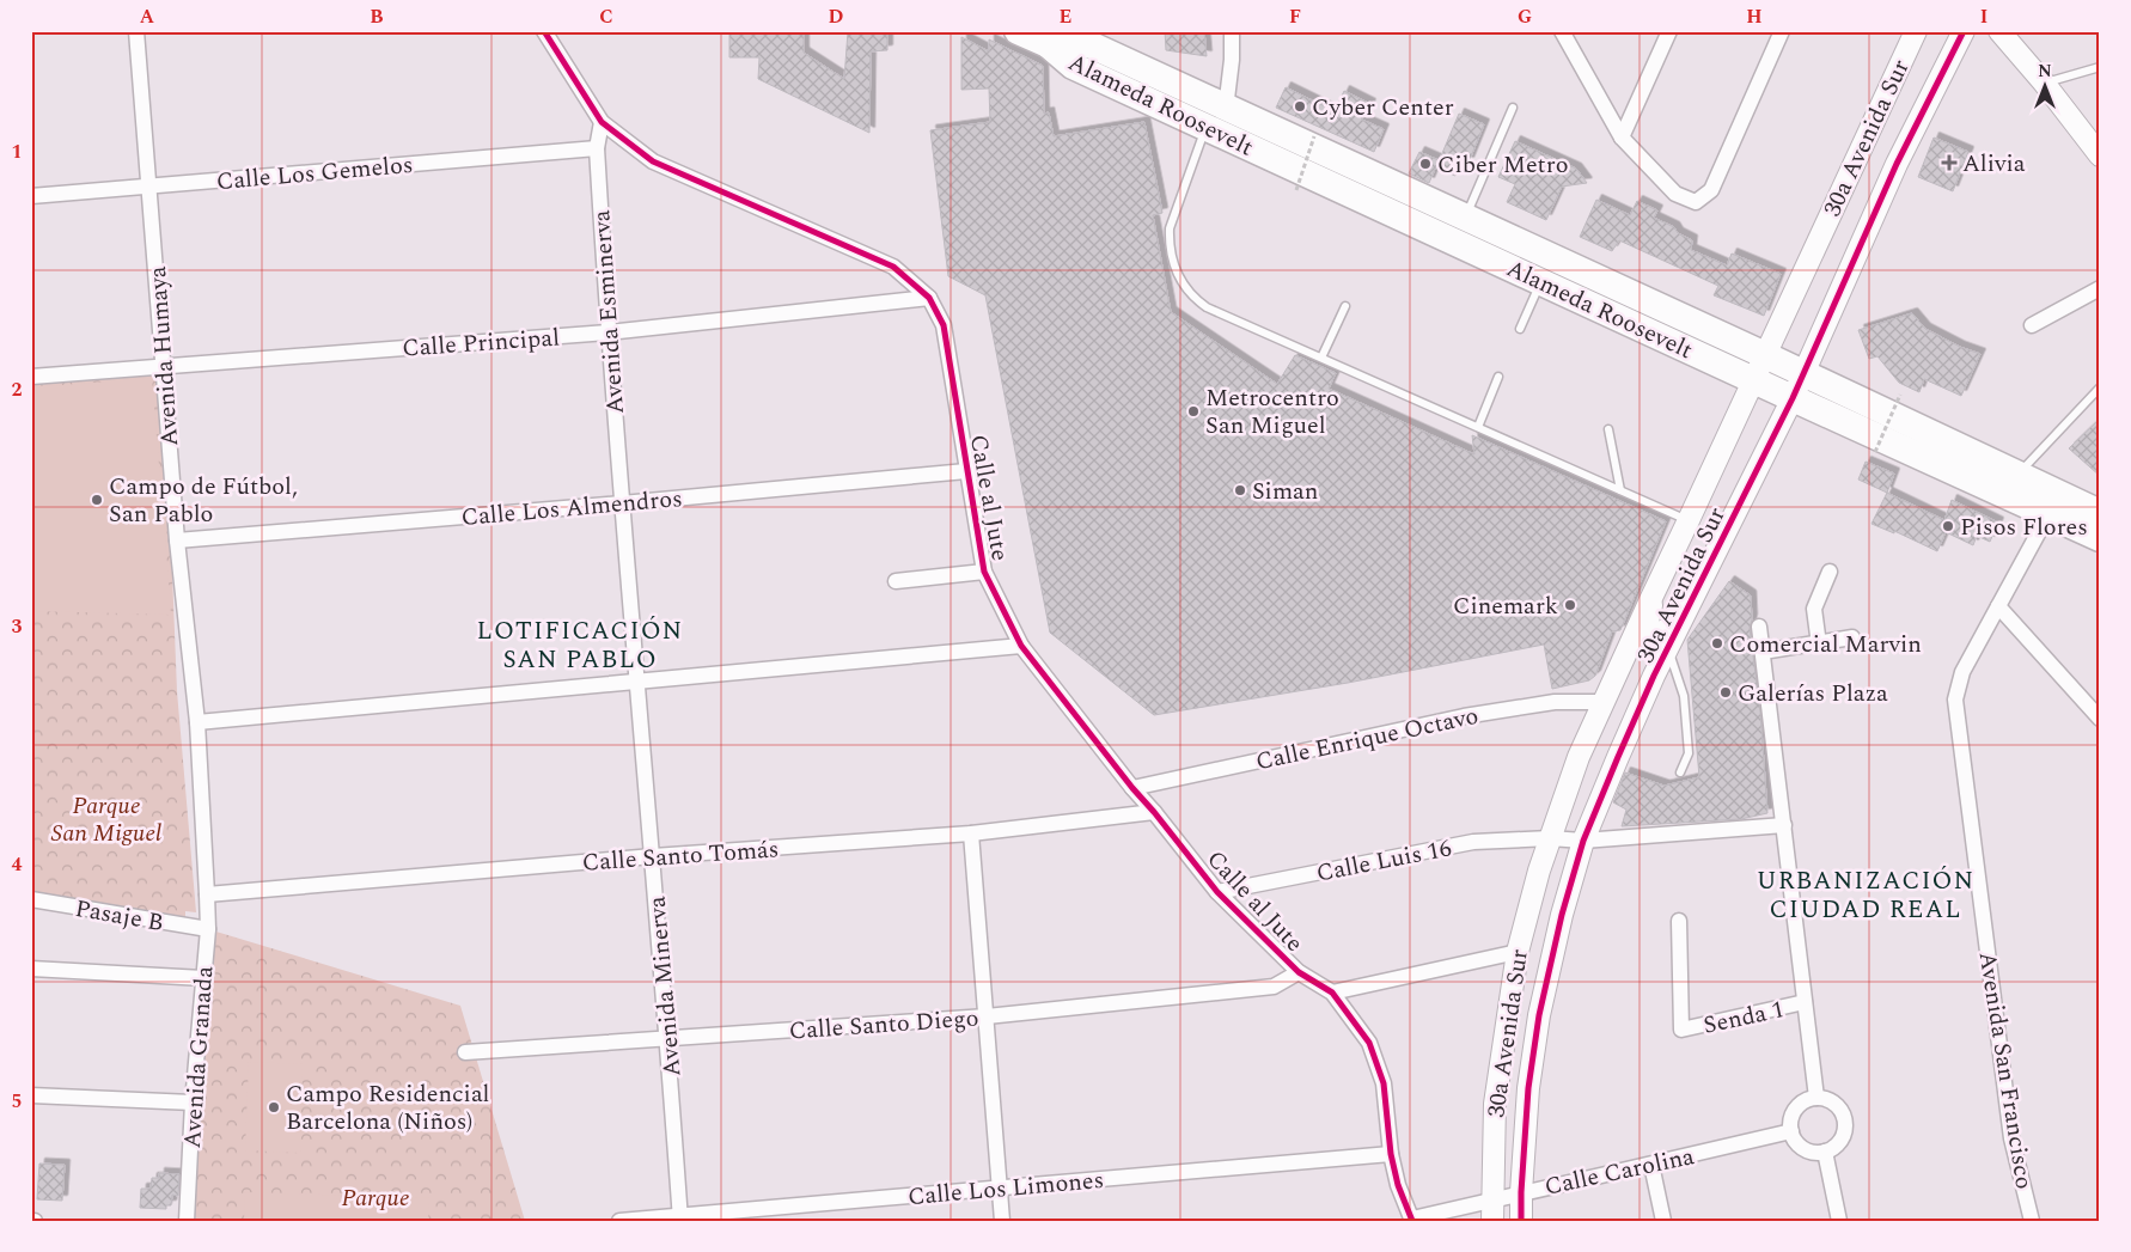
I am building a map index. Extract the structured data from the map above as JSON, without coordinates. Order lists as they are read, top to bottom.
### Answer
{
  "streets": {
    "highway": ["Alameda Roosevelt"],
    "street": [
      "30a Avenida Sur",
      "Calle Los Gemelos",
      "Avenida Esminerva",
      "Calle Principal",
      "Avenida Humaya",
      "Calle al Jute",
      "Calle Los Almendros",
      "Calle Enrique Octavo",
      "Calle Santo Tomás",
      "Calle Luis 16",
      "Pasaje B",
      "Avenida Minerva",
      "Senda 1",
      "Calle Santo Diego",
      "Avenida Granada",
      "Avenida San Francisco",
      "Calle Carolina",
      "Calle Los Limones"
    ]
  },
  "crossings": [
    ["Alameda Roosevelt", "30a Avenida Sur"],
    ["Alameda Roosevelt", "Avenida San Francisco"],
    ["30a Avenida Sur", "Calle Enrique Octavo"],
    ["30a Avenida Sur", "Calle Luis 16"],
    ["30a Avenida Sur", "Calle Carolina"],
    ["Calle Los Gemelos", "Avenida Esminerva"],
    ["Calle Los Gemelos", "Avenida Humaya"],
    ["Avenida Esminerva", "Calle Principal"],
    ["Avenida Esminerva", "Calle al Jute"],
    ["Avenida Esminerva", "Calle Los Almendros"],
    ["Avenida Esminerva", "Avenida Minerva"],
    ["Calle Principal", "Avenida Humaya"],
    ["Calle Principal", "Calle al Jute"],
    ["Avenida Humaya", "Calle Los Almendros"],
    ["Avenida Humaya", "Calle Santo Tomás"],
    ["Avenida Humaya", "Avenida Granada"],
    ["Calle al Jute", "Calle Los Almendros"],
    ["Calle al Jute", "Calle Enrique Octavo"],
    ["Calle al Jute", "Calle Santo Tomás"],
    ["Calle al Jute", "Calle Luis 16"],
    ["Calle al Jute", "Calle Santo Diego"],
    ["Calle al Jute", "Calle Carolina"],
    ["Calle al Jute", "Calle Los Limones"],
    ["Calle Los Almendros", "Avenida Minerva"],
    ["Calle Santo Tomás", "Avenida Minerva"],
    ["Calle Santo Tomás", "Avenida Granada"],
    ["Pasaje B", "Avenida Granada"],
    ["Avenida Minerva", "Calle Santo Diego"],
    ["Avenida Minerva", "Calle Los Limones"]
  ],
  "districts": ["LOTIFICACIÓN SAN PABLO", "URBANIZACIÓN CIUDAD REAL"],
  "parks": ["Parque San Miguel", "Parque"],
  "places": {
    "other": [
      "Cyber Center",
      "Ciber Metro",
      "Metrocentro San Miguel",
      "Siman",
      "Campo de Fútbol, San Pablo",
      "Pisos Flores",
      "Cinemark",
      "Comercial Marvin",
      "Galerías Plaza",
      "Campo Residencial Barcelona (Niños)"
    ],
    "health": ["Alivia"]
  },
  "north": "top",
  "grid": {
    "columns": [
      "A",
      "B",
      "C",
      "D",
      "E",
      "F",
      "G",
      "H",
      "I"
    ],
    "rows": [
      "1",
      "2",
      "3",
      "4",
      "5"
    ]
  }
}
